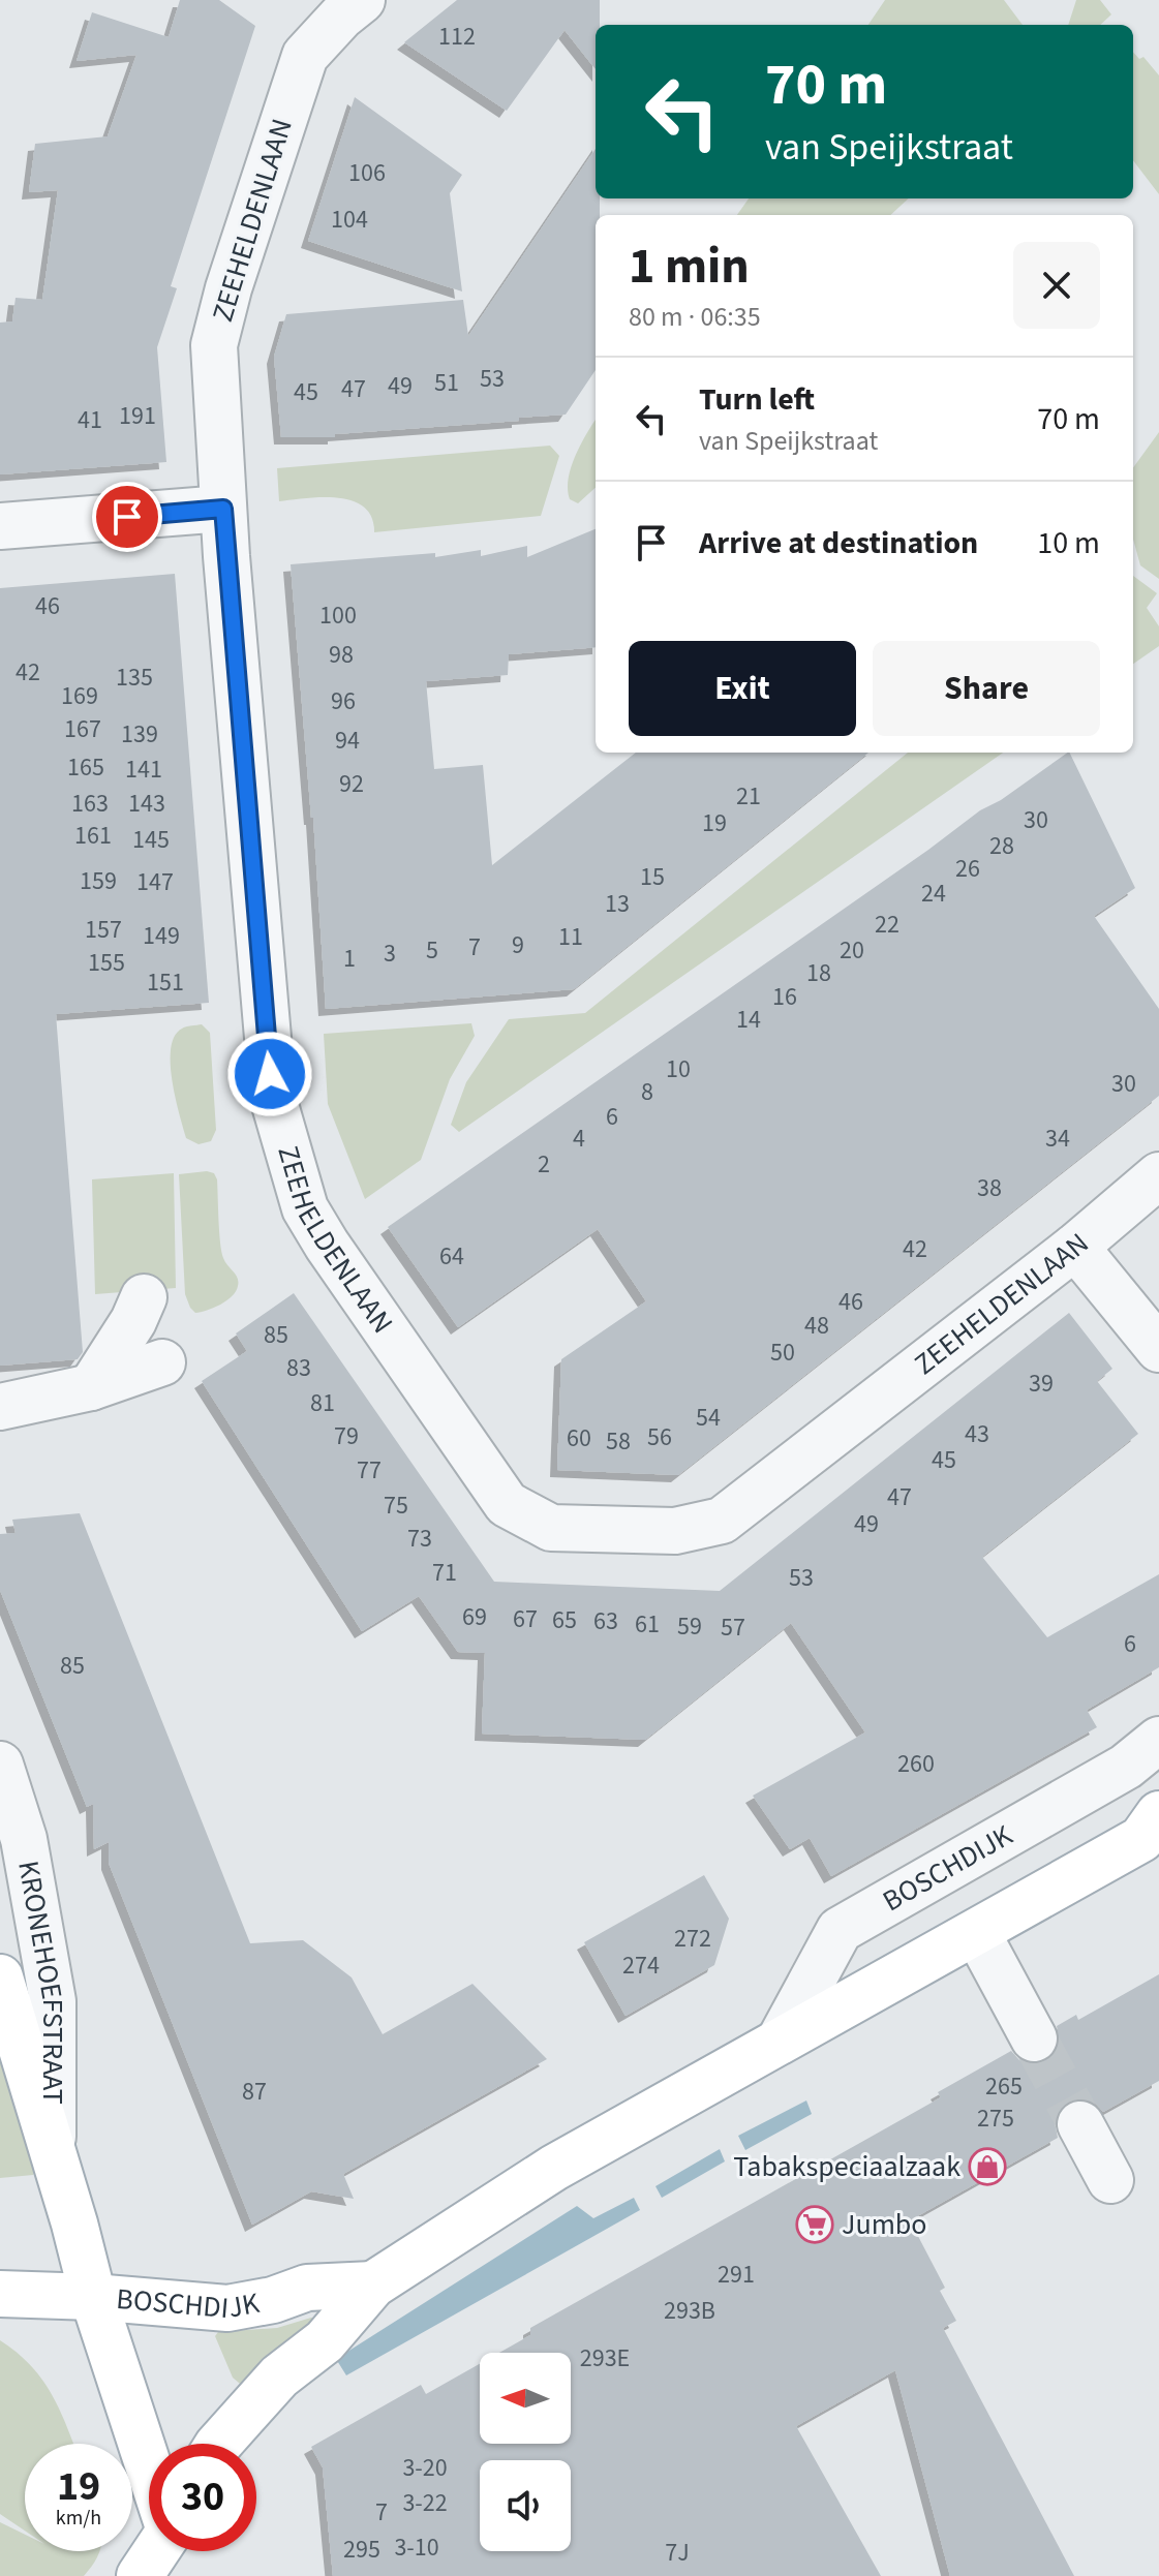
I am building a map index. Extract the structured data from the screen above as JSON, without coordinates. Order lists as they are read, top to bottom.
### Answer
{
  "streets": {
    "main road": ["BOSCHDIJK", "KRONEHOEFSTRAAT"],
    "street": ["ZEEHELDENLAAN"]
  },
  "crossings": [
    ["BOSCHDIJK", "KRONEHOEFSTRAAT"]
  ],
  "places": {
    "shop": ["Tabakspeciaalzaak"],
    "supermarket": ["Jumbo"]
  },
  "house_numbers": [
    "112",
    "106",
    "104",
    "53",
    "51",
    "49",
    "47",
    "45",
    "191",
    "41",
    "46",
    "100",
    "98",
    "42",
    "135",
    "169",
    "96",
    "167",
    "139",
    "94",
    "165",
    "141",
    "92",
    "21",
    "163",
    "143",
    "30",
    "19",
    "161",
    "145",
    "28",
    "26",
    "15",
    "159",
    "147",
    "24",
    "13",
    "22",
    "157",
    "149",
    "11",
    "9",
    "7",
    "5",
    "20",
    "3",
    "1",
    "155",
    "18",
    "151",
    "16",
    "14",
    "10",
    "30",
    "8",
    "6",
    "4",
    "34",
    "2",
    "38",
    "42",
    "64",
    "46",
    "48",
    "85",
    "50",
    "83",
    "39",
    "81",
    "54",
    "43",
    "79",
    "56",
    "60",
    "58",
    "45",
    "77",
    "47",
    "75",
    "49",
    "73",
    "71",
    "53",
    "69",
    "67",
    "65",
    "63",
    "61",
    "59",
    "57",
    "6",
    "85",
    "260",
    "272",
    "274",
    "265",
    "87",
    "275",
    "291",
    "293B",
    "293E",
    "3-20",
    "3-22",
    "7",
    "3-10",
    "295",
    "7J"
  ],
  "north": "left",
  "page": {
    "turn": ["70 m", "van Speijkstraat"],
    "heading": ["1 min", "80 m · 06:35"],
    "list": [
      {
        "name": "Turn left",
        "note": "van Speijkstraat",
        "value": "70 m"
      },
      {
        "name": "Arrive at destination",
        "value": "10 m"
      }
    ],
    "buttons": ["Exit", "Share"],
    "speed": "19 km/h",
    "limit": "30"
  }
}
